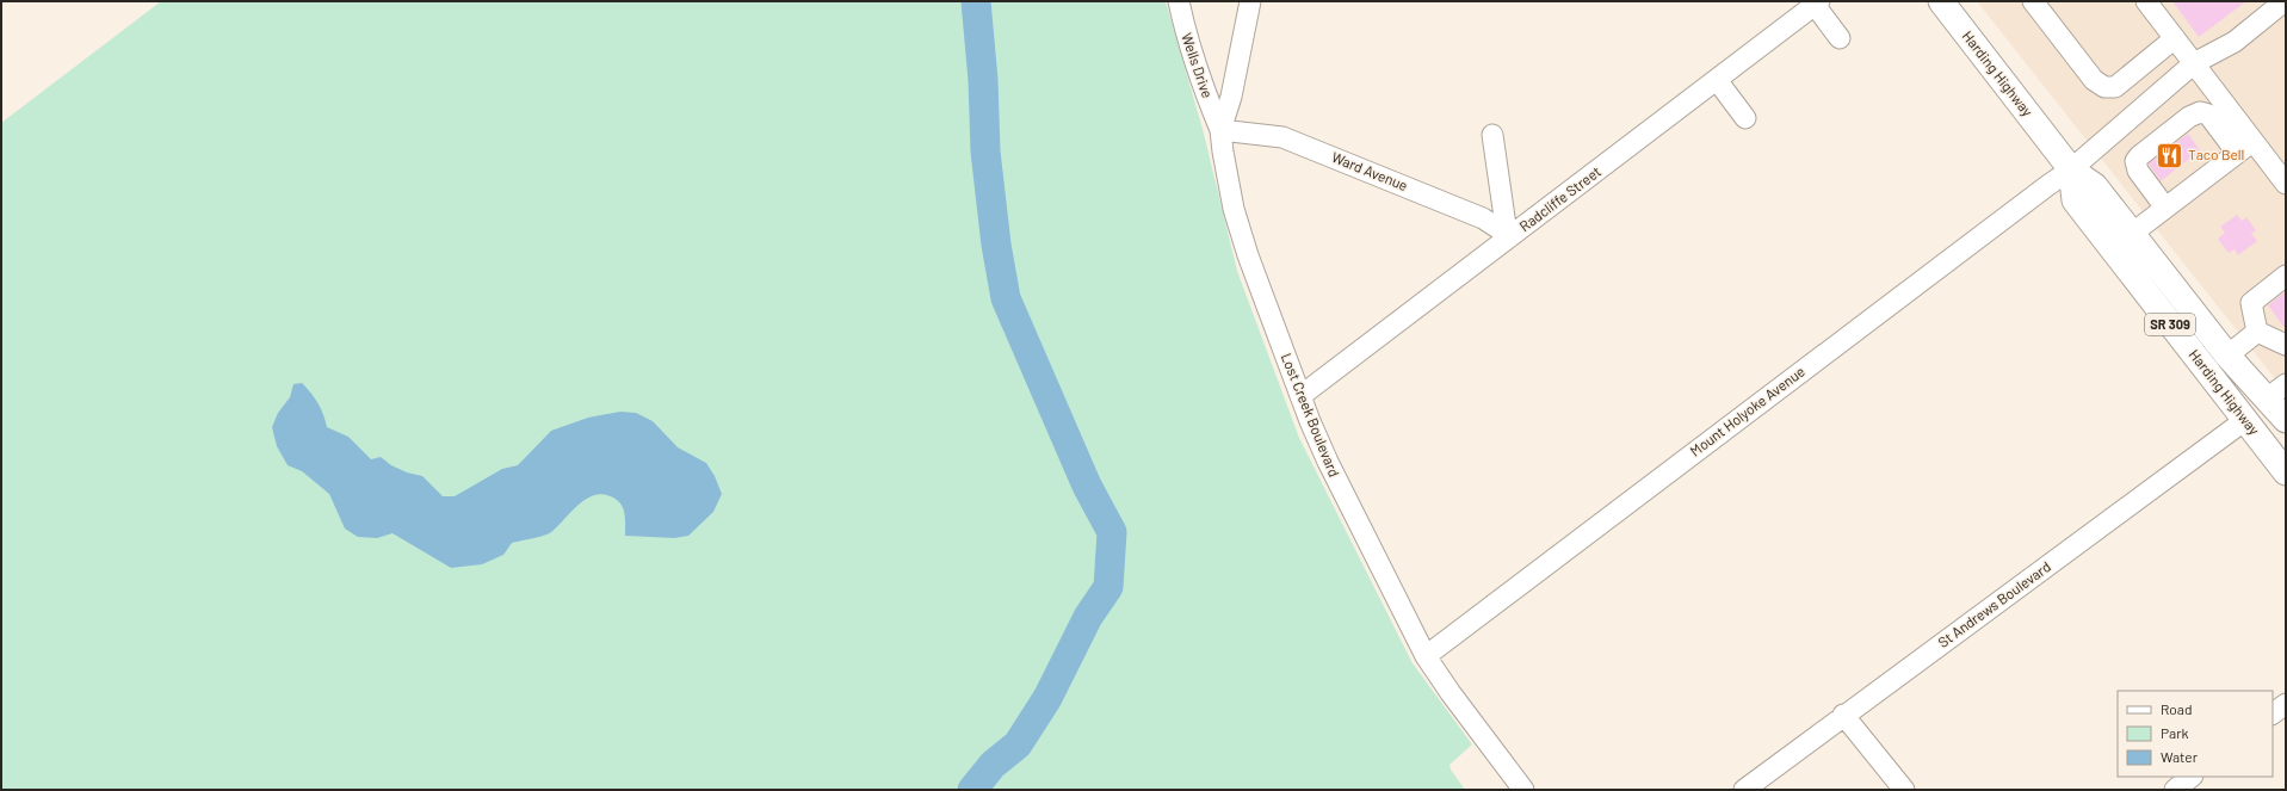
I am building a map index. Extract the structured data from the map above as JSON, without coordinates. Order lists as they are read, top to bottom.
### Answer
{
  "streets": {
    "main road": ["Harding Highway", "SR 309"],
    "street": [
      "Wells Drive",
      "Ward Avenue",
      "Radcliffe Street",
      "Mount Holyoke Avenue",
      "Lost Creek Boulevard",
      "St Andrews Boulevard"
    ]
  },
  "crossings": [
    ["Wells Drive", "Ward Avenue"],
    ["Wells Drive", "Lost Creek Boulevard"],
    ["Harding Highway", "Mount Holyoke Avenue"],
    ["Harding Highway", "St Andrews Boulevard"],
    ["Ward Avenue", "Radcliffe Street"],
    ["Ward Avenue", "Lost Creek Boulevard"],
    ["Radcliffe Street", "Lost Creek Boulevard"],
    ["Mount Holyoke Avenue", "Lost Creek Boulevard"]
  ],
  "places": {
    "restaurant": ["Taco Bell"]
  },
  "legend": ["Road", "Park", "Water"]
}
